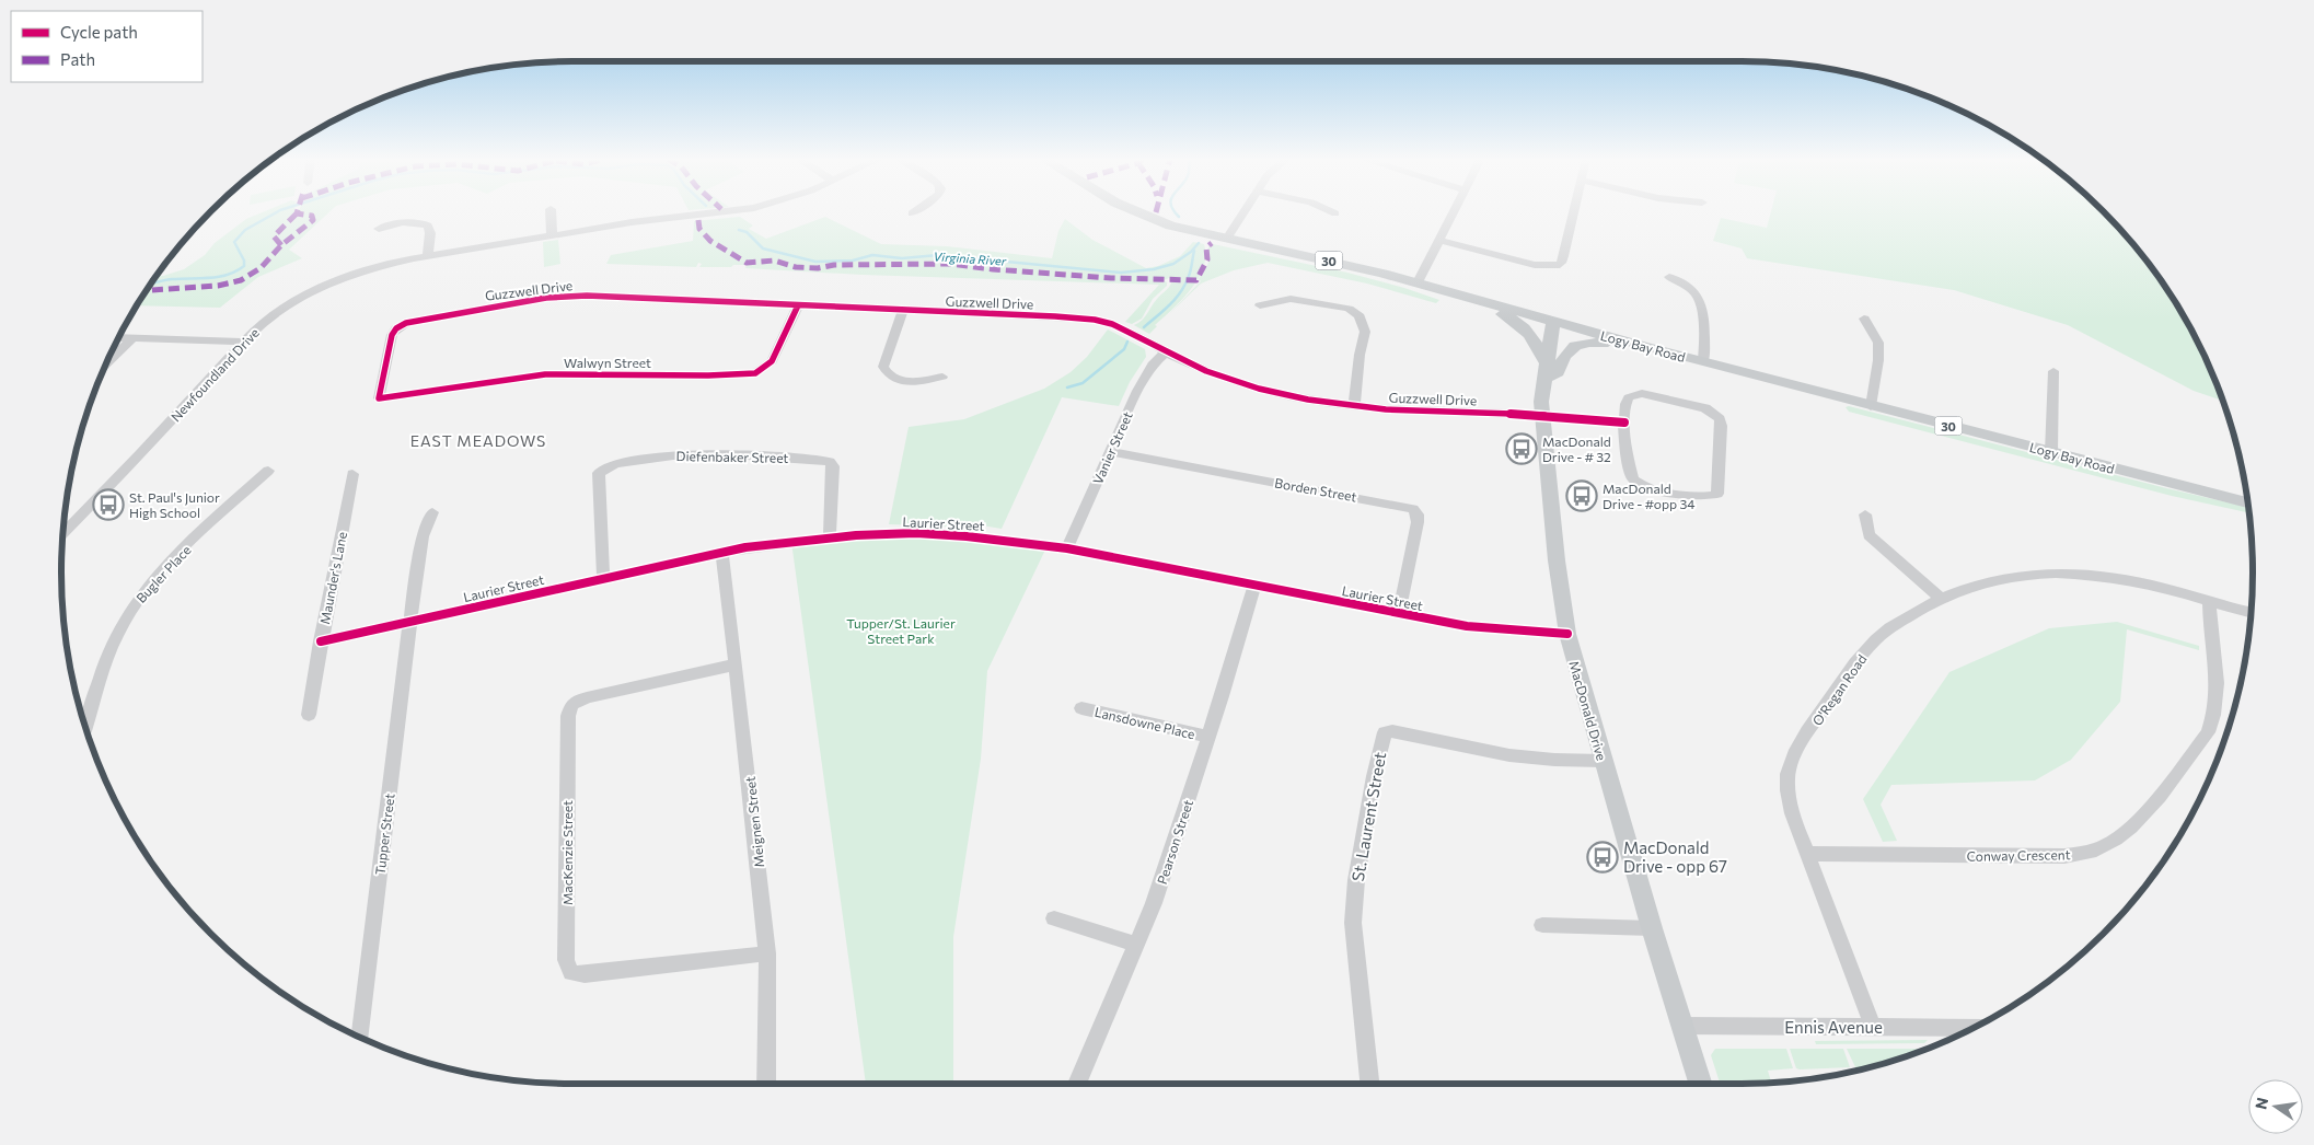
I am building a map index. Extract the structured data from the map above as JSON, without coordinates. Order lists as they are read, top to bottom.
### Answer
{
  "streets": {
    "main road": ["30", "Logy Bay Road", "MacDonald Drive"],
    "street": [
      "Guzzwell Drive",
      "Walwyn Street",
      "Newfoundland Drive",
      "Vanier Street",
      "Diefenbaker Street",
      "Borden Street",
      "Laurier Street",
      "Bugler Place",
      "Maunder's Lane",
      "O'Regan Road",
      "Lansdowne Place",
      "St. Laurent Street",
      "Meignen Street",
      "Tupper Street",
      "Pearson Street",
      "MacKenzie Street",
      "Conway Crescent",
      "Ennis Avenue"
    ]
  },
  "crossings": [
    ["Guzzwell Drive", "Walwyn Street"],
    ["Guzzwell Drive", "Vanier Street"],
    ["Guzzwell Drive", "MacDonald Drive"],
    ["Logy Bay Road", "MacDonald Drive"],
    ["Vanier Street", "Borden Street"],
    ["Vanier Street", "Laurier Street"],
    ["Diefenbaker Street", "Laurier Street"],
    ["Borden Street", "Laurier Street"],
    ["Laurier Street", "Maunder's Lane"],
    ["Laurier Street", "MacDonald Drive"],
    ["Laurier Street", "Meignen Street"],
    ["Laurier Street", "Tupper Street"],
    ["Laurier Street", "Pearson Street"],
    ["O'Regan Road", "Conway Crescent"],
    ["O'Regan Road", "Ennis Avenue"],
    ["MacDonald Drive", "St. Laurent Street"],
    ["MacDonald Drive", "Ennis Avenue"],
    ["Lansdowne Place", "Pearson Street"],
    ["Meignen Street", "MacKenzie Street"]
  ],
  "districts": ["EAST MEADOWS"],
  "water": ["Virginia River"],
  "parks": ["Tupper/St. Laurier Street Park"],
  "places": {
    "bus stop": [
      "MacDonald Drive - # 32",
      "MacDonald Drive - #opp 34",
      "St. Paul's Junior High School",
      "MacDonald Drive - opp 67"
    ]
  },
  "legend": ["Cycle path", "Path"],
  "north": "left"
}
